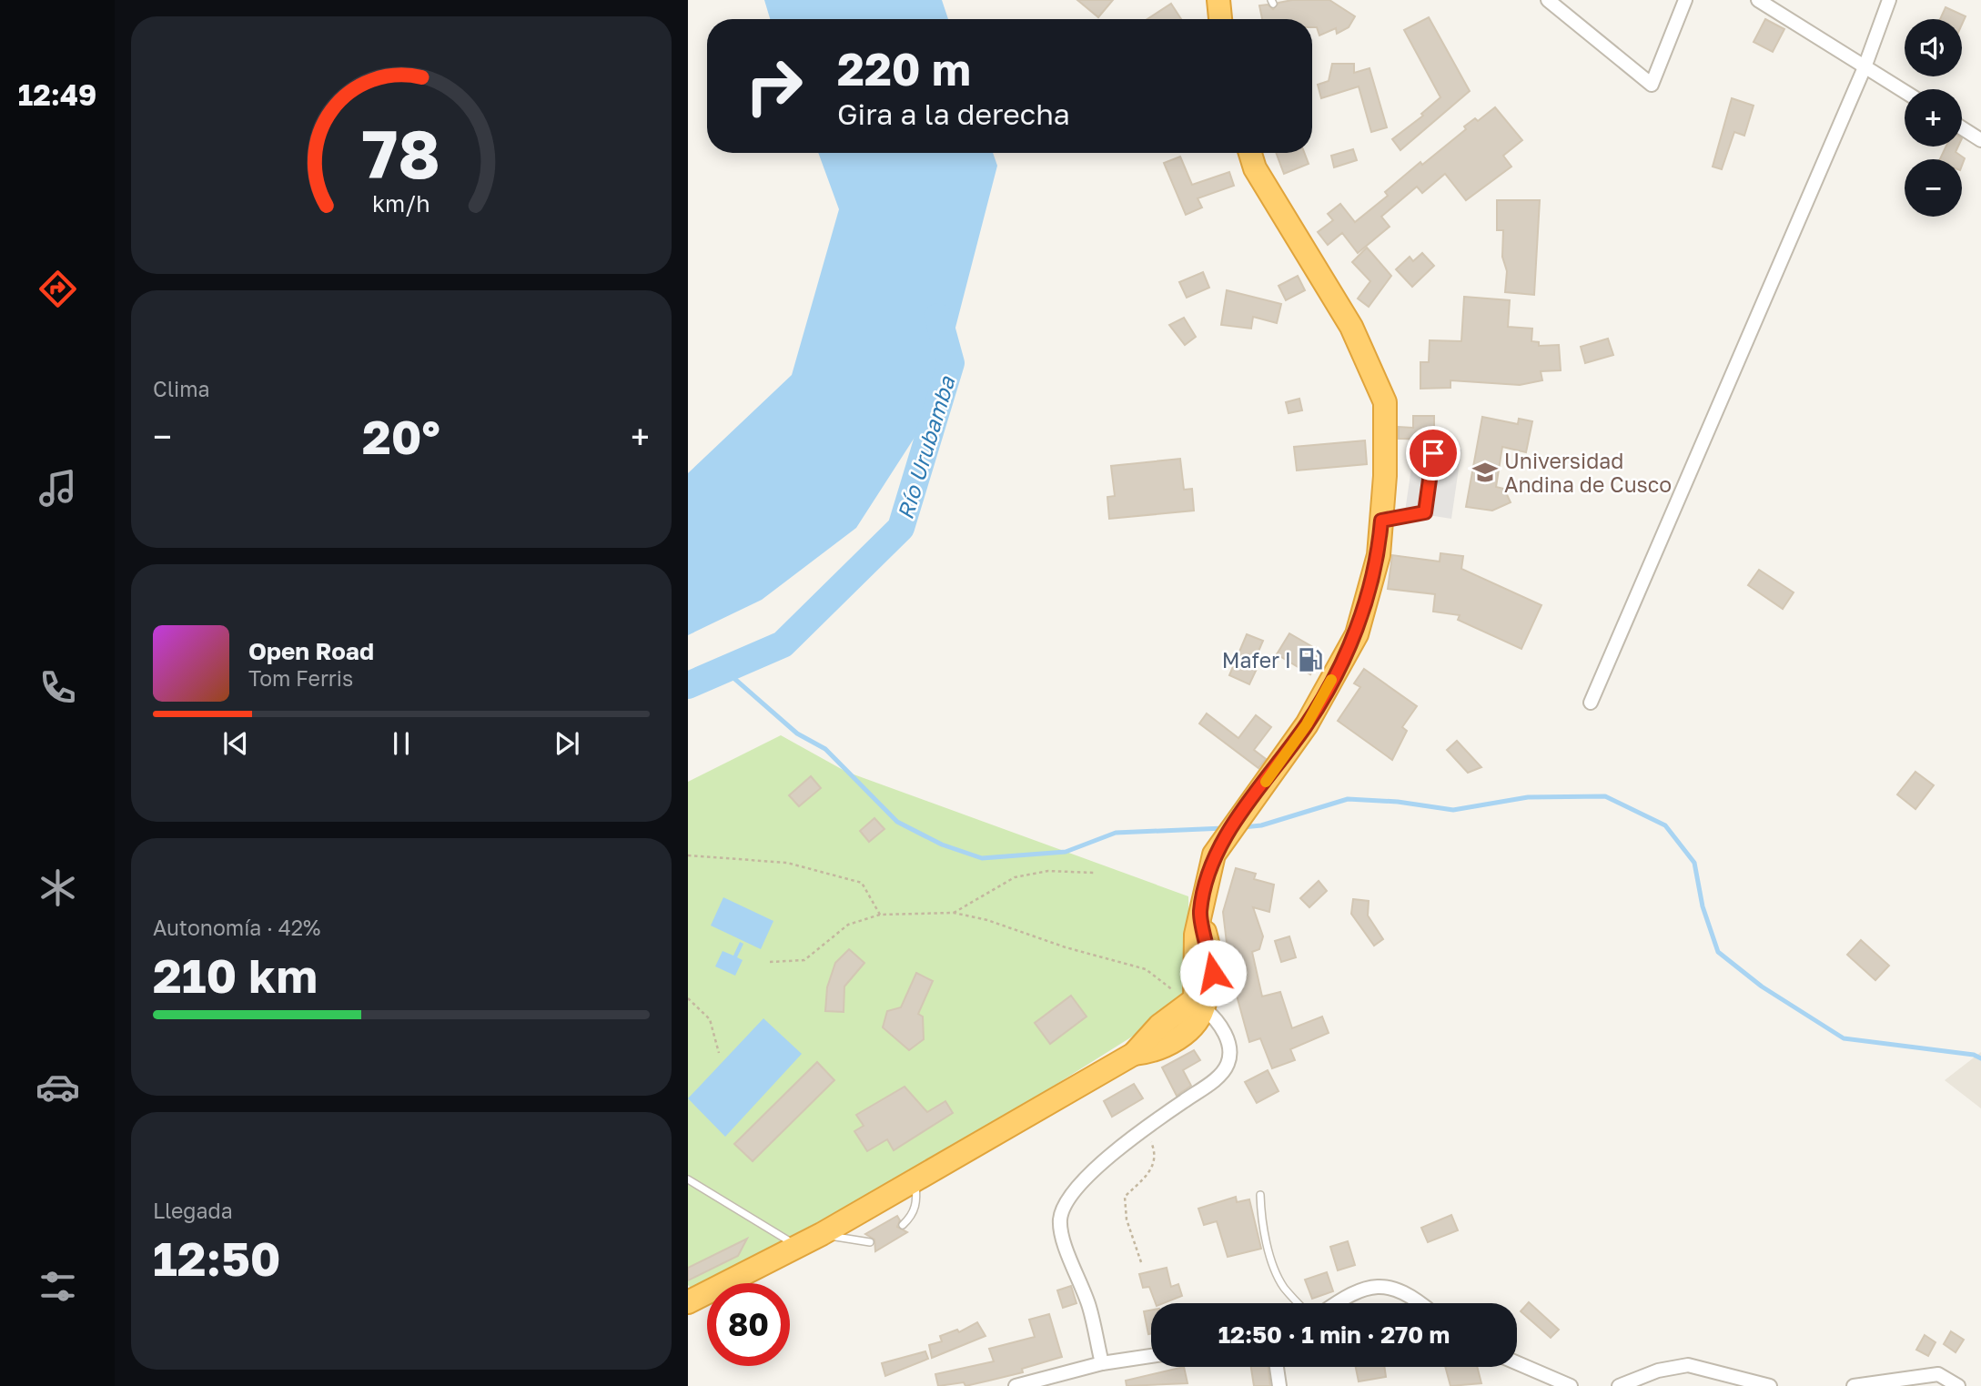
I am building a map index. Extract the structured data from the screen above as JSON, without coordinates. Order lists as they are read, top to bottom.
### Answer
{
  "water": ["Río Urubamba"],
  "places": {
    "school or university": ["Universidad Andina de Cusco"],
    "fuel station": ["Mafer I"]
  },
  "page": {
    "tabs": "12:49",
    "map_buttons": ["+", "−"],
    "turn": ["220 m", "Gira a la derecha"],
    "tile": [
      "Clima",
      ["Autonomía · 42%", "210 km"],
      ["Llegada", "12:50"]
    ],
    "heat": ["−", "20°", "+"],
    "song": ["Open Road", "Tom Ferris"],
    "limit": "80",
    "trip": "12:50 · 1 min · 270 m",
    "gauge": ["78", "km/h"]
  }
}
